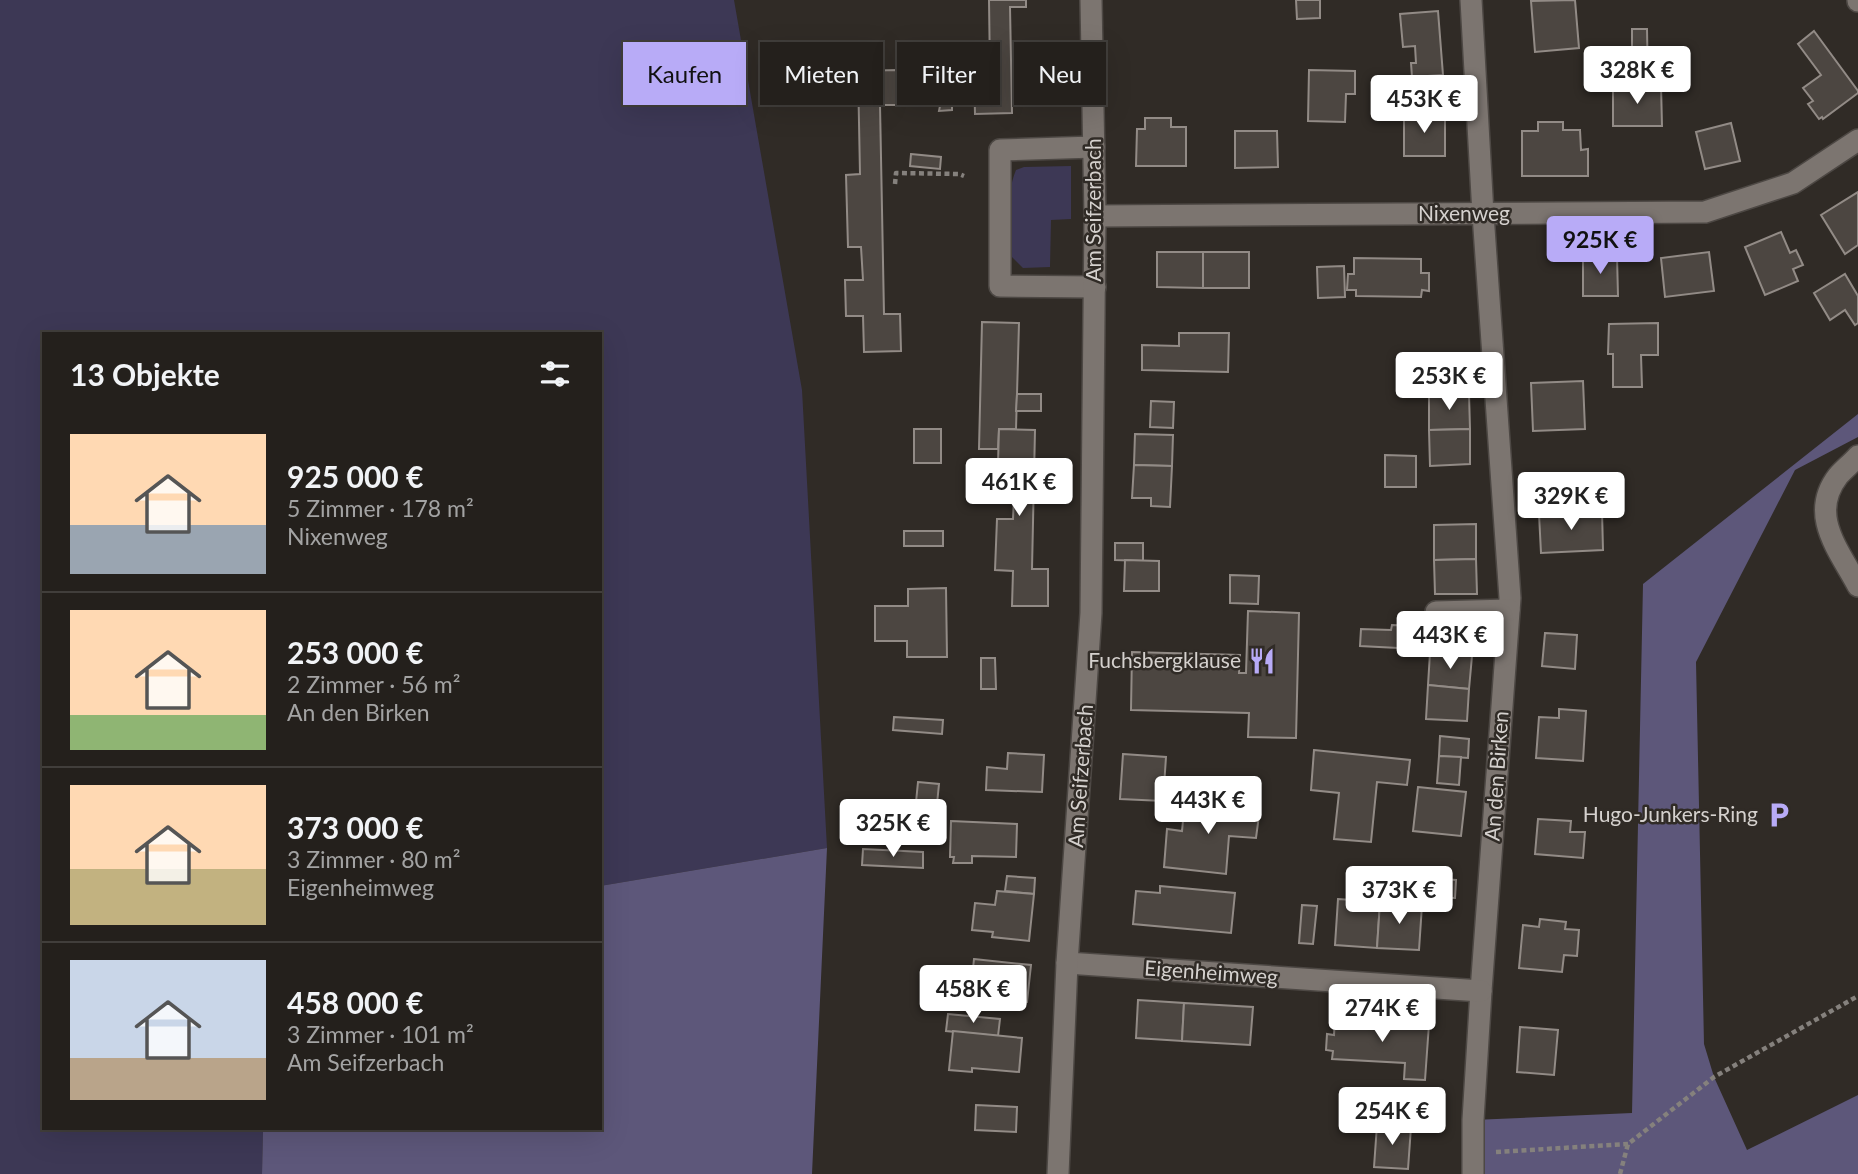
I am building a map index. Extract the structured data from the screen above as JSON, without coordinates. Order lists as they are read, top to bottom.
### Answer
{
  "streets": {
    "street": [
      "Am Seifzerbach",
      "Nixenweg",
      "An den Birken",
      "Eigenheimweg"
    ]
  },
  "crossings": [
    ["Am Seifzerbach", "Nixenweg"],
    ["Am Seifzerbach", "Eigenheimweg"],
    ["Nixenweg", "An den Birken"],
    ["An den Birken", "Eigenheimweg"]
  ],
  "places": {
    "restaurant": ["Fuchsbergklause"],
    "parking": ["Hugo-Junkers-Ring"]
  },
  "page": {
    "chip": [
      "Kaufen",
      "Mieten",
      "Filter",
      "Neu"
    ],
    "price": [
      "328K €",
      "453K €",
      "925K €",
      "253K €",
      "461K €",
      "329K €",
      "443K €",
      "443K €",
      "325K €",
      "373K €",
      "458K €",
      "274K €",
      "254K €"
    ],
    "heading": "13 Objekte",
    "list": [
      {
        "name": "925 000 €",
        "note": "5 Zimmer · 178 m² · Nixenweg"
      },
      {
        "name": "253 000 €",
        "note": "2 Zimmer · 56 m² · An den Birken"
      },
      {
        "name": "373 000 €",
        "note": "3 Zimmer · 80 m² · Eigenheimweg"
      },
      {
        "name": "458 000 €",
        "note": "3 Zimmer · 101 m² · Am Seifzerbach"
      }
    ]
  }
}
